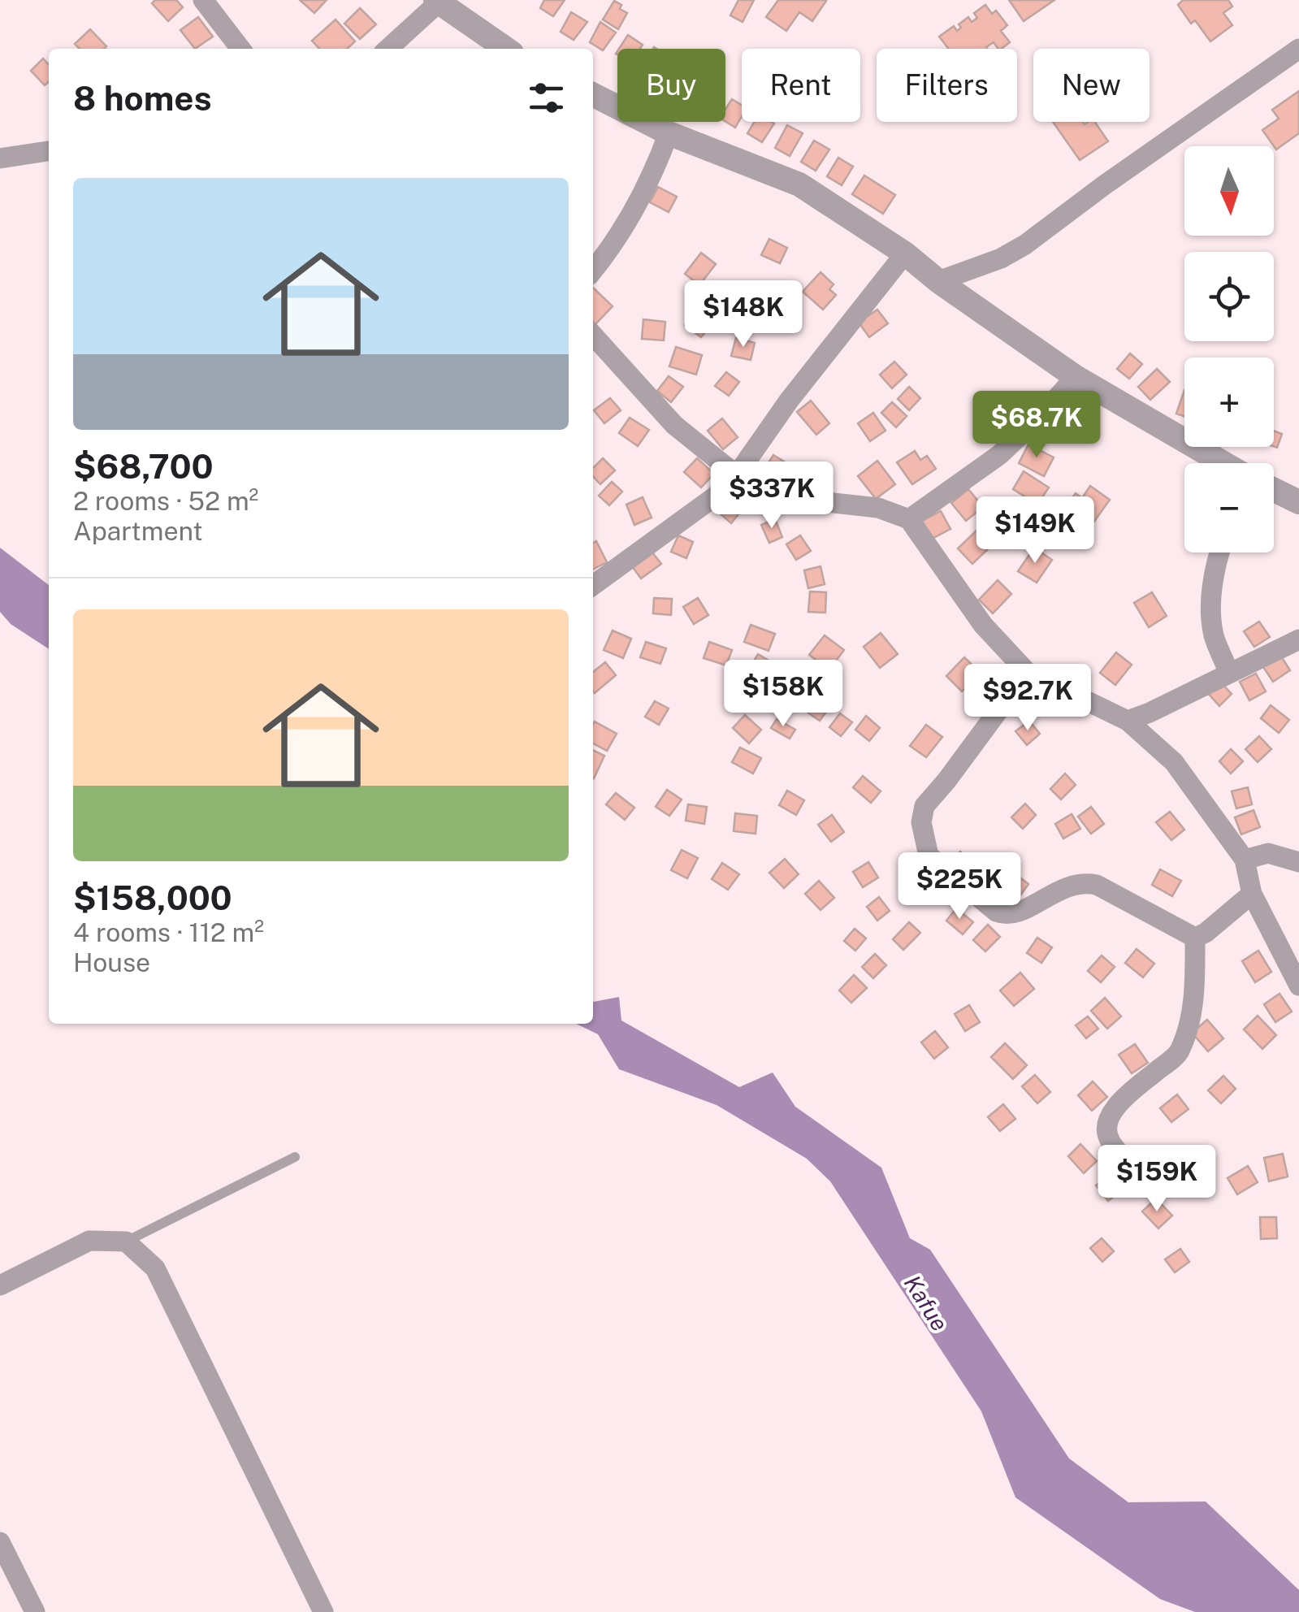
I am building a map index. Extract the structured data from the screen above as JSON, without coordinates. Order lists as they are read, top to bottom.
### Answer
{
  "water": ["Kafue"],
  "north": "bottom",
  "page": {
    "chip": [
      "Buy",
      "Rent",
      "Filters",
      "New"
    ],
    "heading": "8 homes",
    "map_buttons": ["+", "−"],
    "list": [
      {
        "name": "$68,700",
        "note": "2 rooms · 52 m² · Apartment"
      },
      {
        "name": "$158,000",
        "note": "4 rooms · 112 m² · House"
      }
    ],
    "price": [
      "$148K",
      "$68.7K",
      "$337K",
      "$149K",
      "$158K",
      "$92.7K",
      "$225K",
      "$159K"
    ]
  }
}
